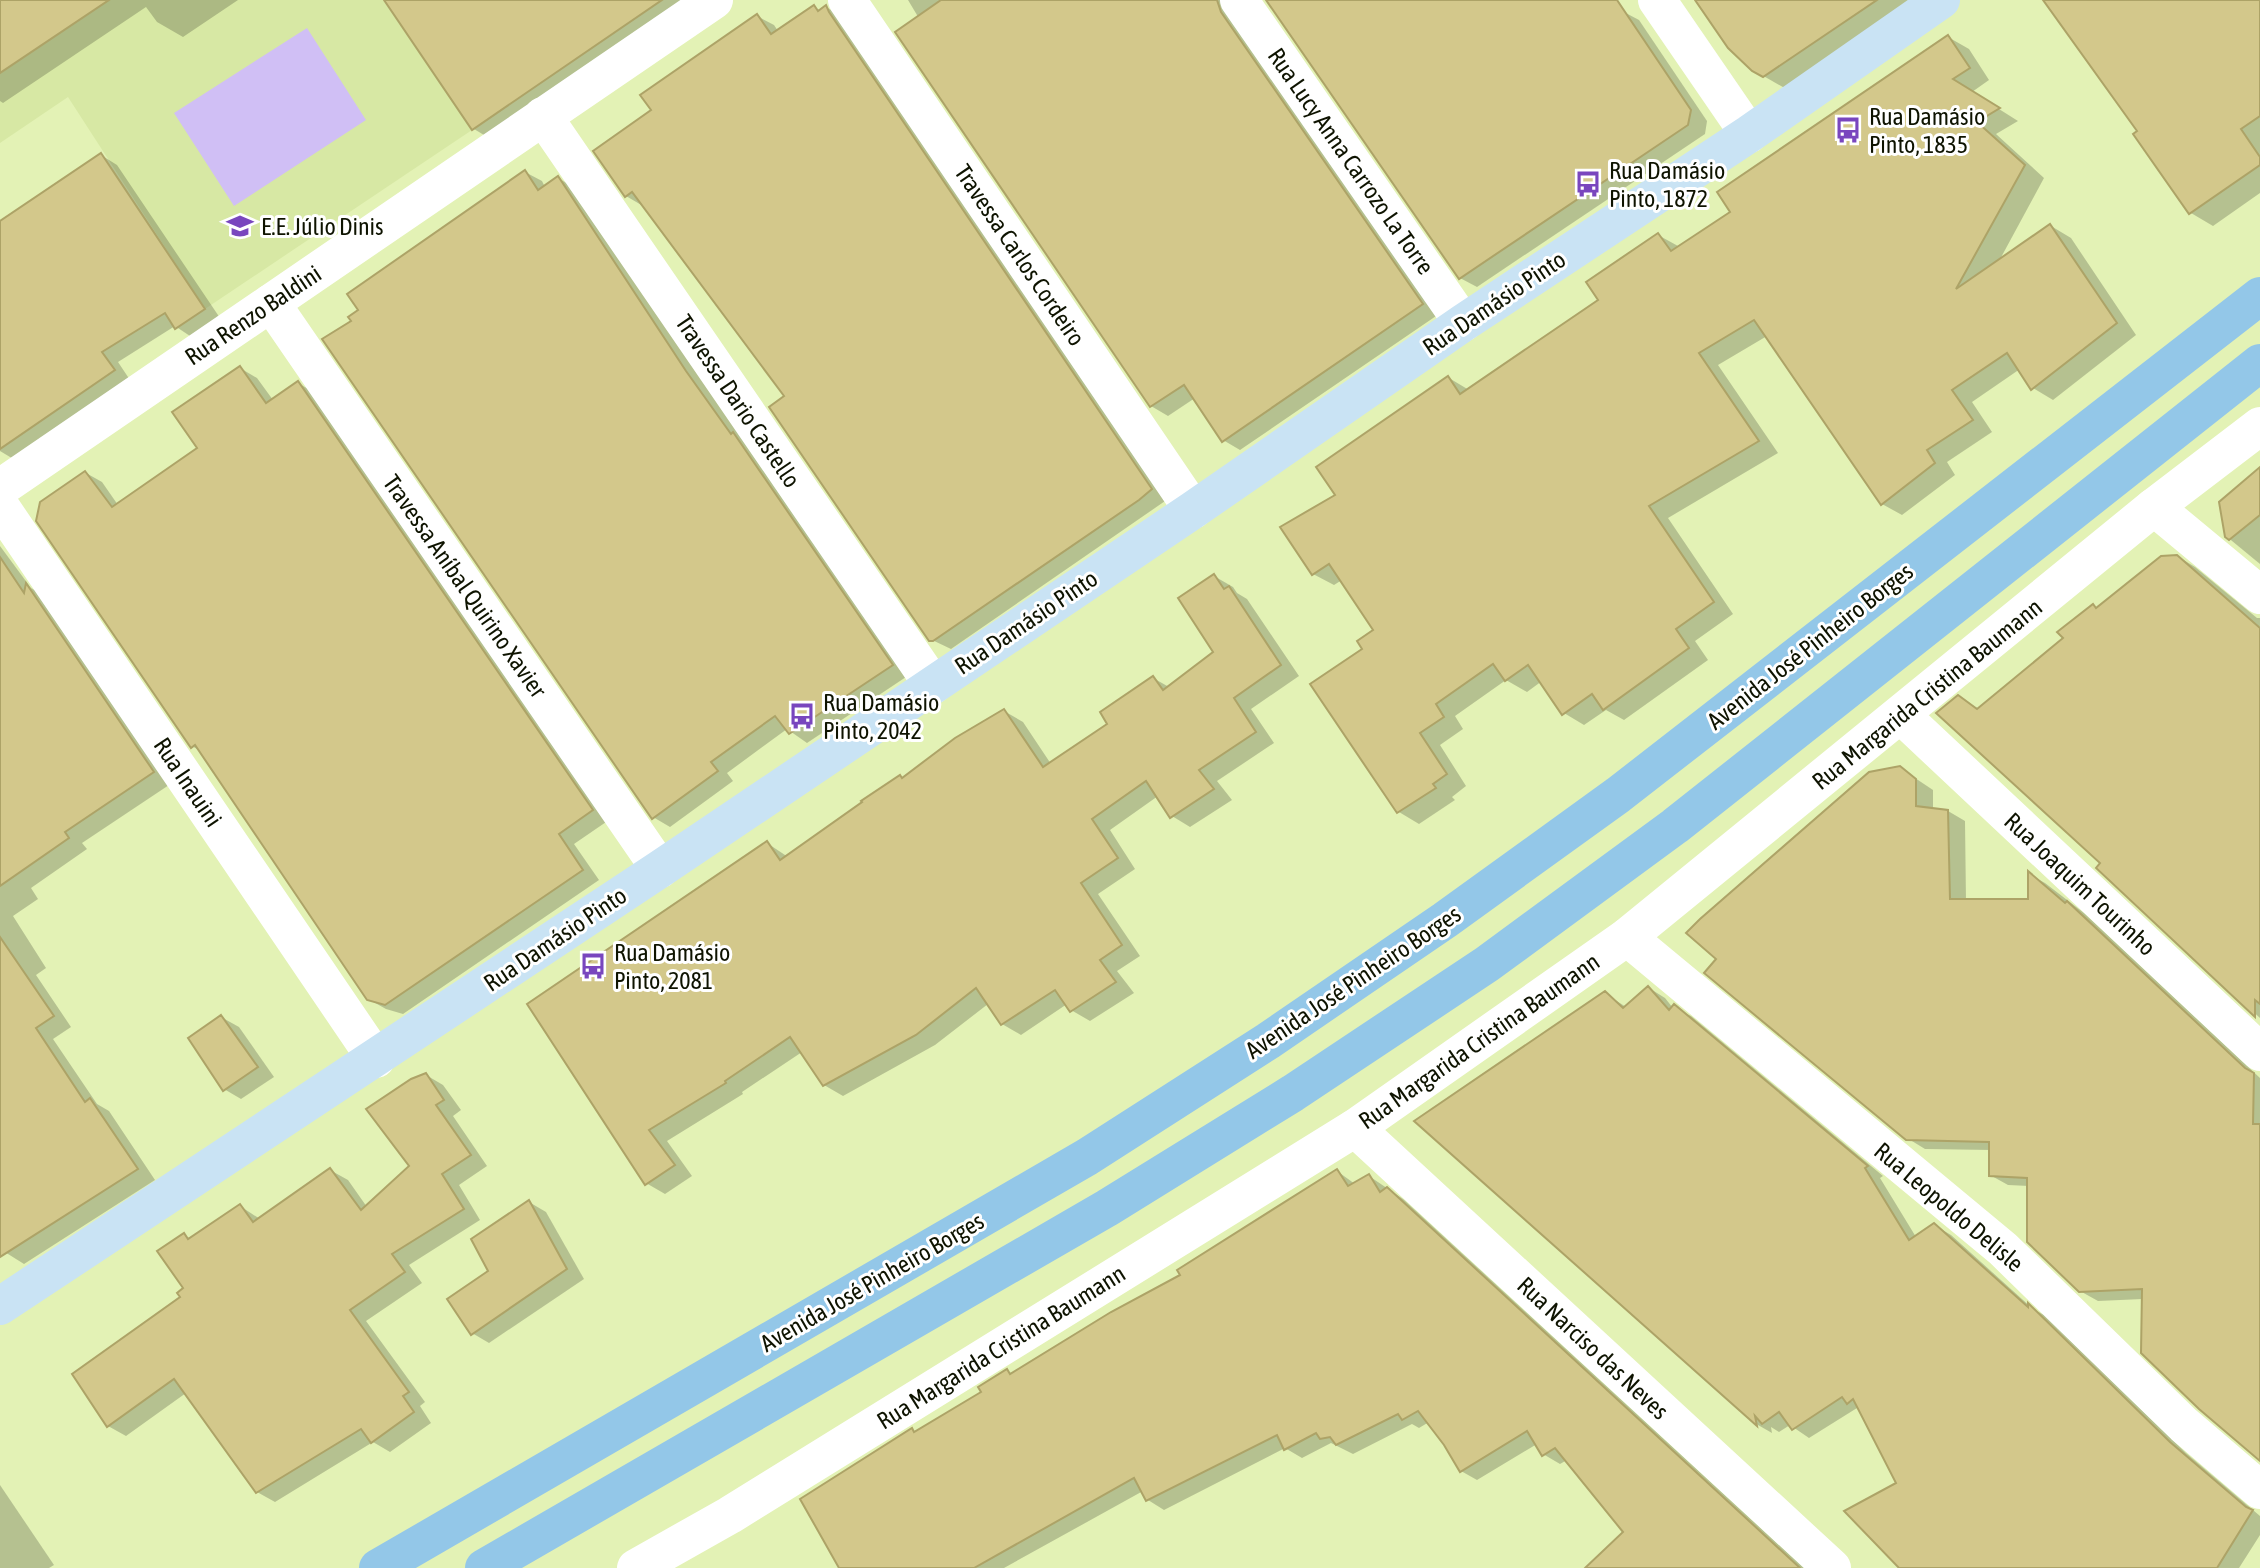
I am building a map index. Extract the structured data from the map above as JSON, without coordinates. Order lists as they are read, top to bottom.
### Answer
{
  "streets": {
    "main road": ["Avenida José Pinheiro Borges"],
    "street": [
      "Rua Lucy Anna Carrozo La Torre",
      "Travessa Carlos Cordeiro",
      "Rua Damásio Pinto",
      "Rua Renzo Baldini",
      "Travessa Dario Castello",
      "Travessa Aníbal Quirino Xavier",
      "Rua Margarida Cristina Baumann",
      "Rua Inauini",
      "Rua Joaquim Tourinho",
      "Rua Leopoldo Delisle",
      "Rua Narciso das Neves"
    ]
  },
  "crossings": [
    ["Rua Lucy Anna Carrozo La Torre", "Rua Damásio Pinto"],
    ["Travessa Carlos Cordeiro", "Rua Damásio Pinto"],
    ["Rua Damásio Pinto", "Travessa Dario Castello"],
    ["Rua Damásio Pinto", "Travessa Aníbal Quirino Xavier"],
    ["Rua Damásio Pinto", "Rua Inauini"],
    ["Rua Renzo Baldini", "Travessa Dario Castello"],
    ["Rua Renzo Baldini", "Travessa Aníbal Quirino Xavier"],
    ["Rua Margarida Cristina Baumann", "Rua Joaquim Tourinho"],
    ["Rua Margarida Cristina Baumann", "Rua Leopoldo Delisle"],
    ["Rua Margarida Cristina Baumann", "Rua Narciso das Neves"]
  ],
  "places": {
    "bus stop": [
      "Rua Damásio Pinto, 1835",
      "Rua Damásio Pinto, 1872",
      "Rua Damásio Pinto, 2042",
      "Rua Damásio Pinto, 2081"
    ],
    "school or university": ["E.E. Júlio Dinis"]
  }
}
